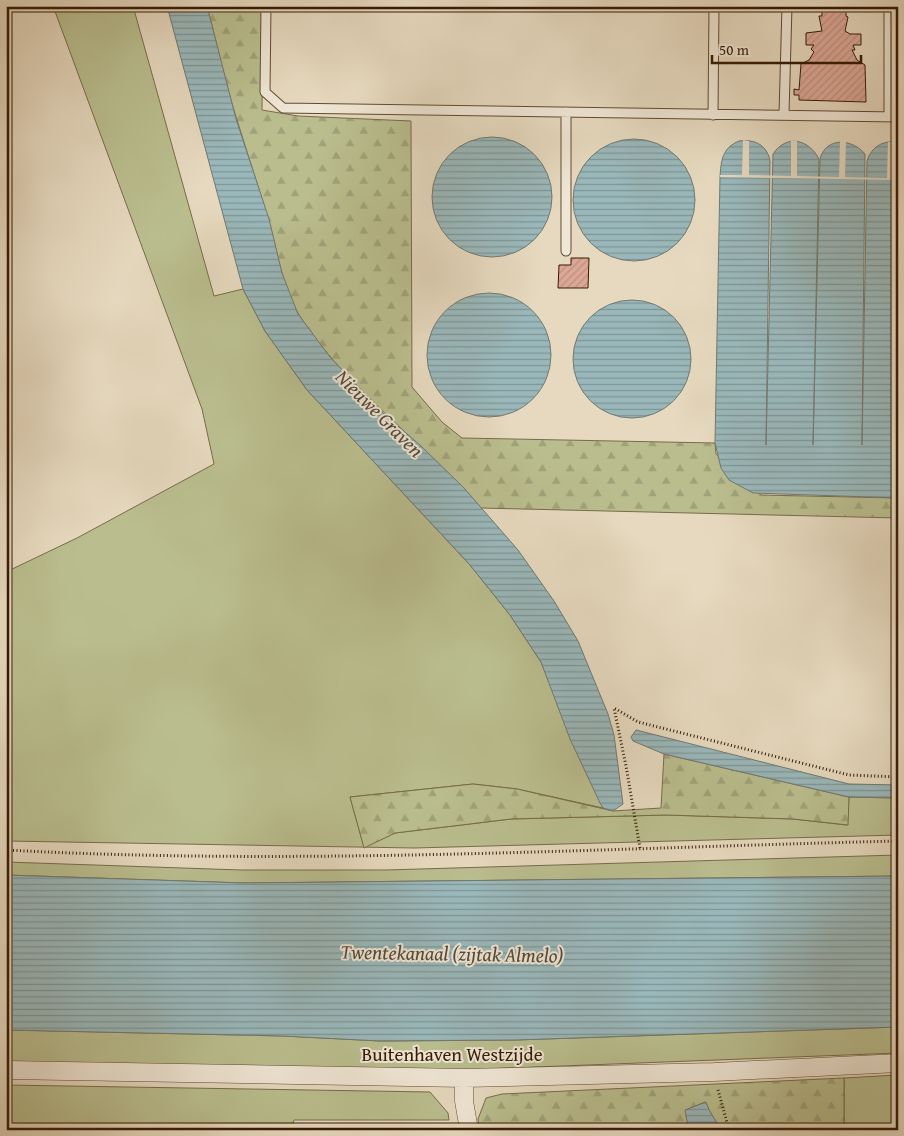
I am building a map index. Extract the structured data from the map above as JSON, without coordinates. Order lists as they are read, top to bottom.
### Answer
{
  "streets": {
    "street": ["Buitenhaven Westzijde"]
  },
  "water": ["Nieuwe Graven", "Twentekanaal (zijtak Almelo)"],
  "scale_bar": "50 m"
}
